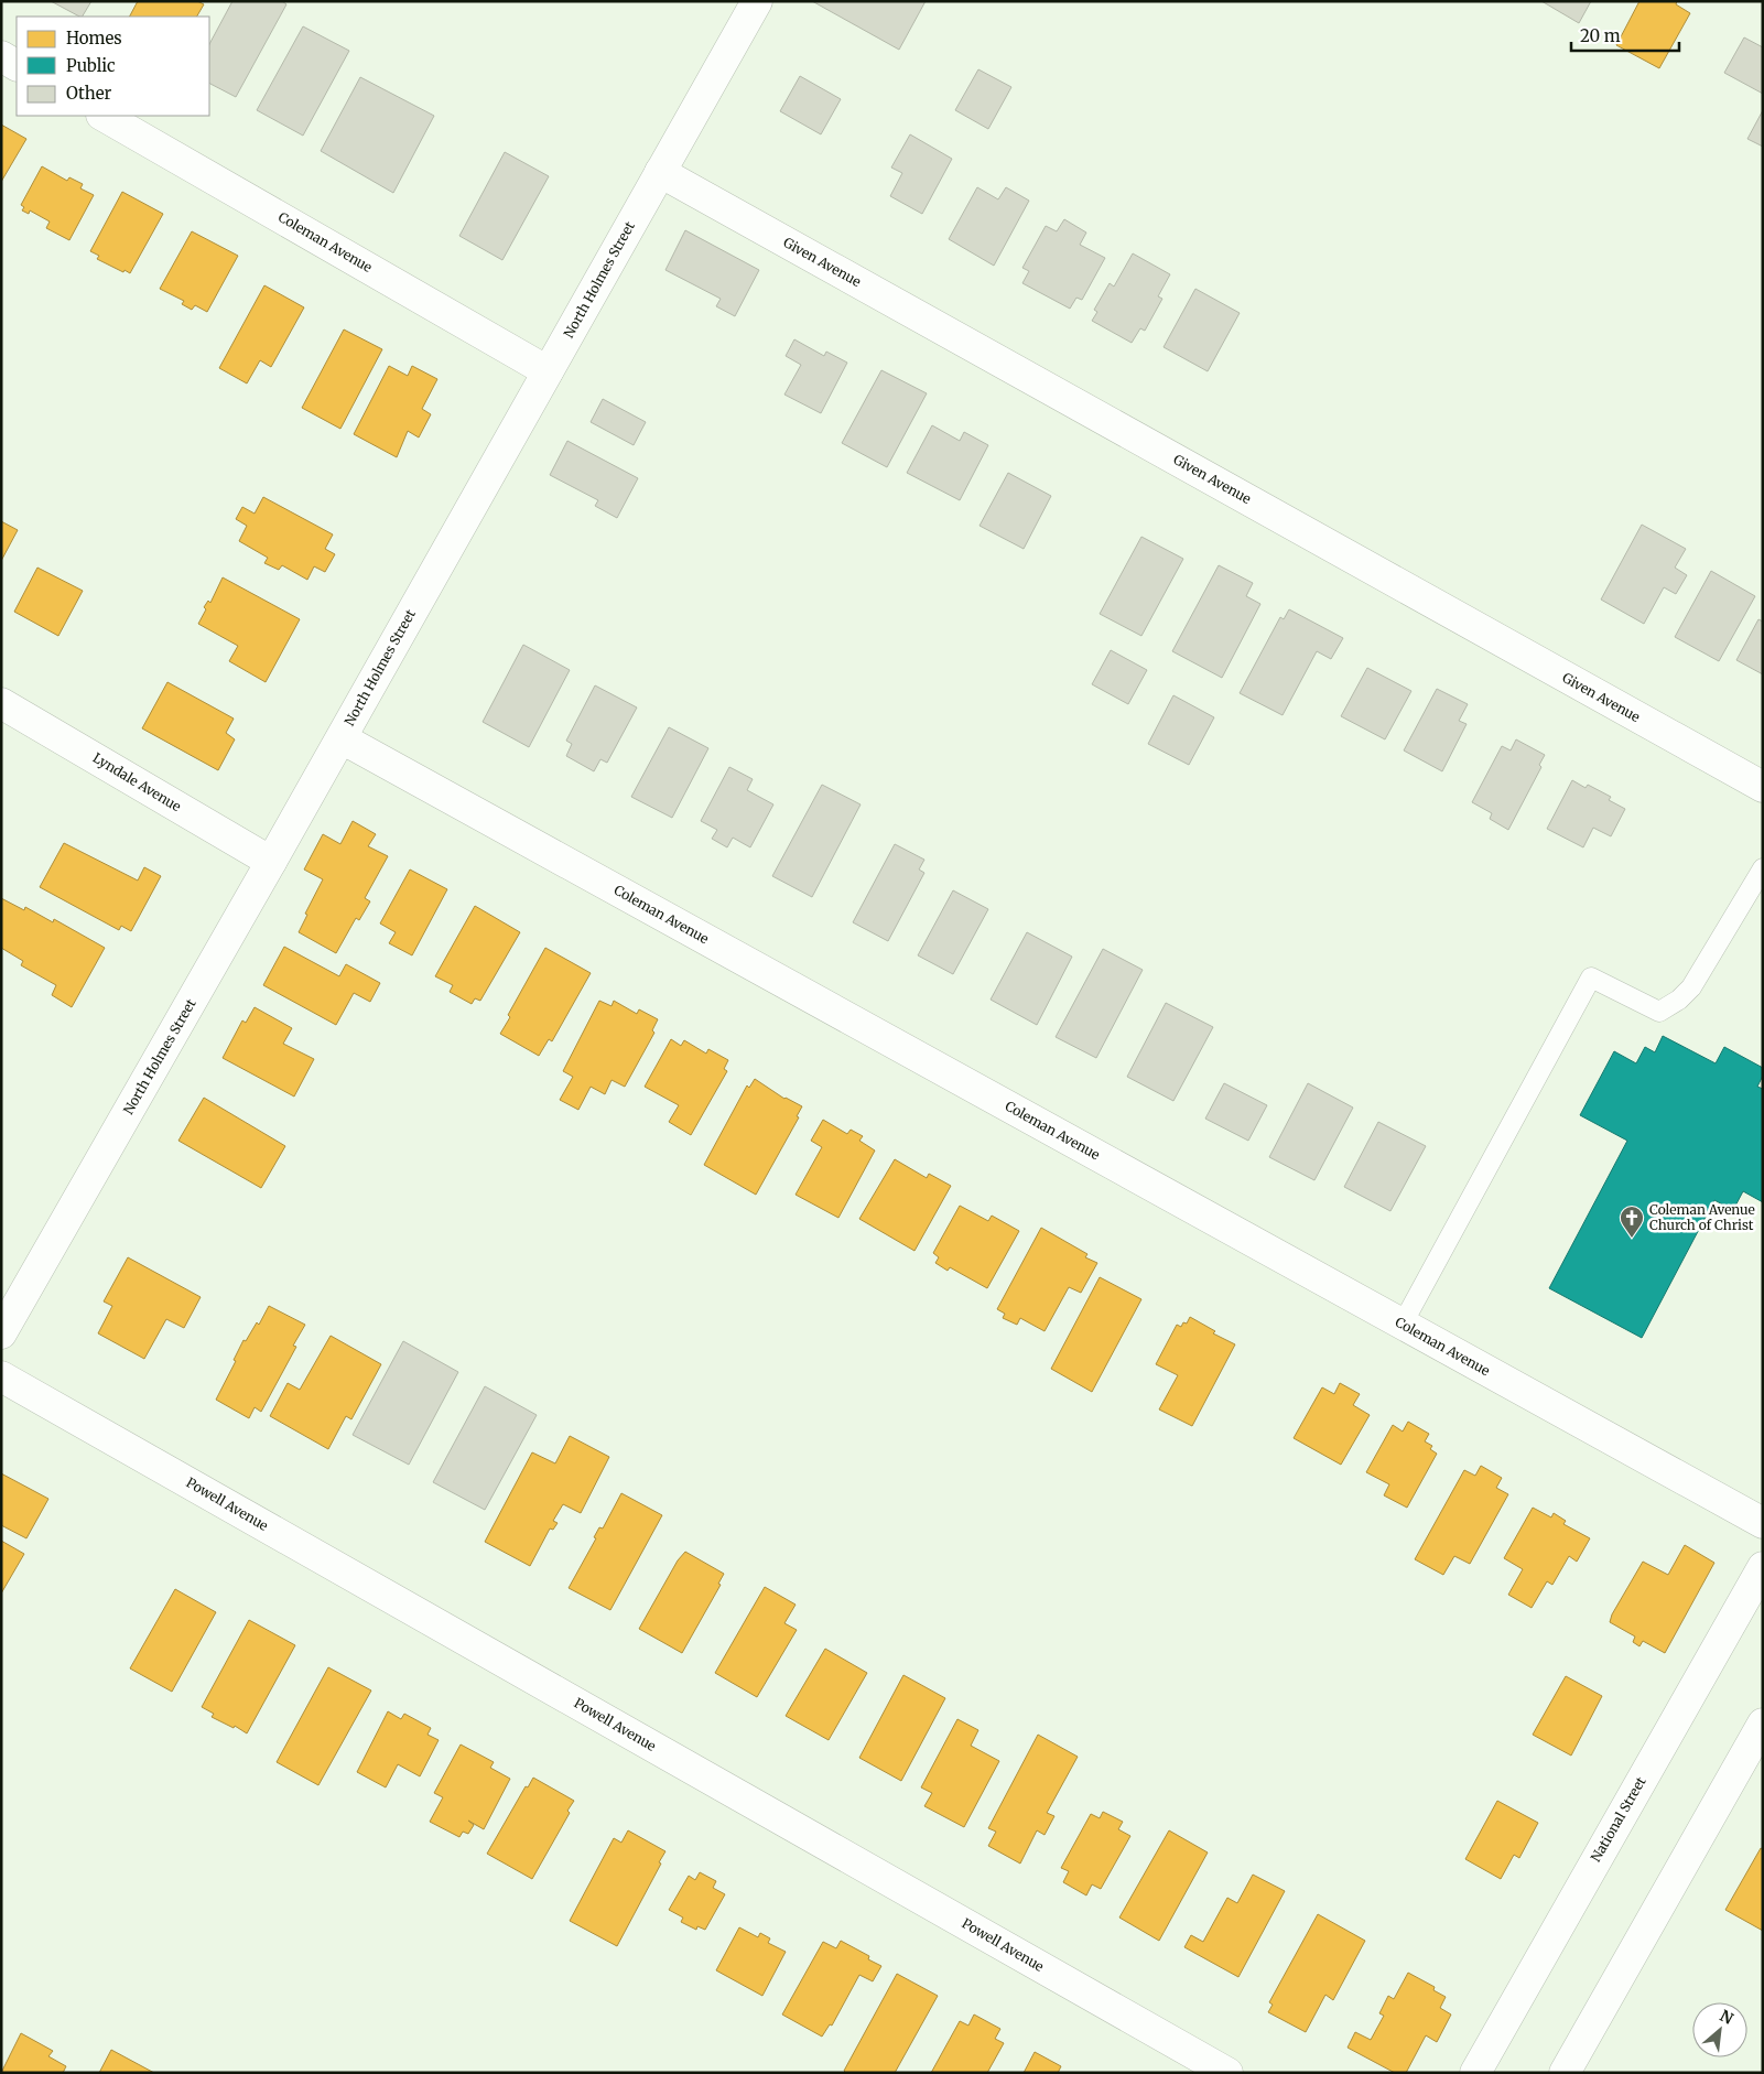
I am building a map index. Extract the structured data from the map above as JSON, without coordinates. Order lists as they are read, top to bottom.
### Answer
{
  "streets": {
    "street": [
      "Coleman Avenue",
      "Given Avenue",
      "North Holmes Street",
      "Lyndale Avenue",
      "Powell Avenue",
      "National Street"
    ]
  },
  "crossings": [
    ["Coleman Avenue", "North Holmes Street"],
    ["Given Avenue", "North Holmes Street"],
    ["North Holmes Street", "Lyndale Avenue"]
  ],
  "places": {
    "church": ["Coleman Avenue Church of Christ"]
  },
  "legend": ["Homes", "Public", "Other"],
  "scale_bar": "20 m",
  "north": "top right"
}
